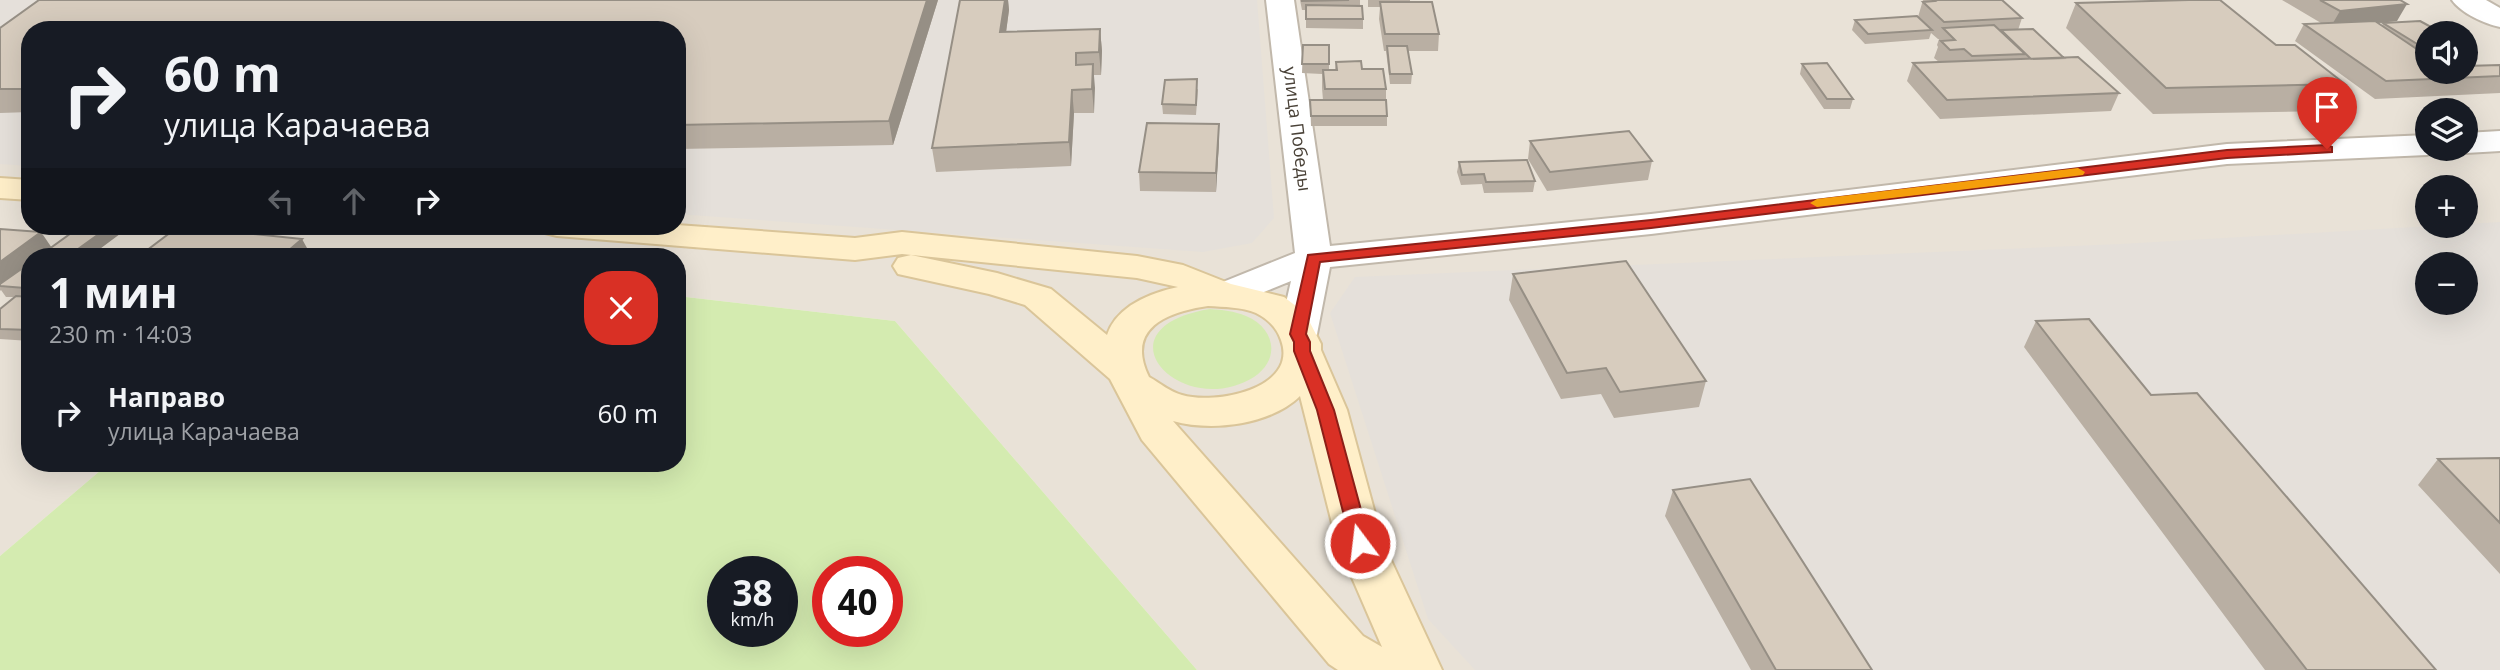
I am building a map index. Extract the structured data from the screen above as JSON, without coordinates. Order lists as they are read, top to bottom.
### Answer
{
  "streets": {
    "street": ["улица Победы"]
  },
  "page": {
    "map_buttons": ["+", "−"],
    "turn": ["60 m", "улица Карачаева"],
    "heading": ["1 мин", "230 m · 14:03"],
    "list": [
      {
        "name": "Направо",
        "note": "улица Карачаева",
        "value": "60 m"
      }
    ],
    "speed": "38 km/h",
    "limit": "40"
  }
}
